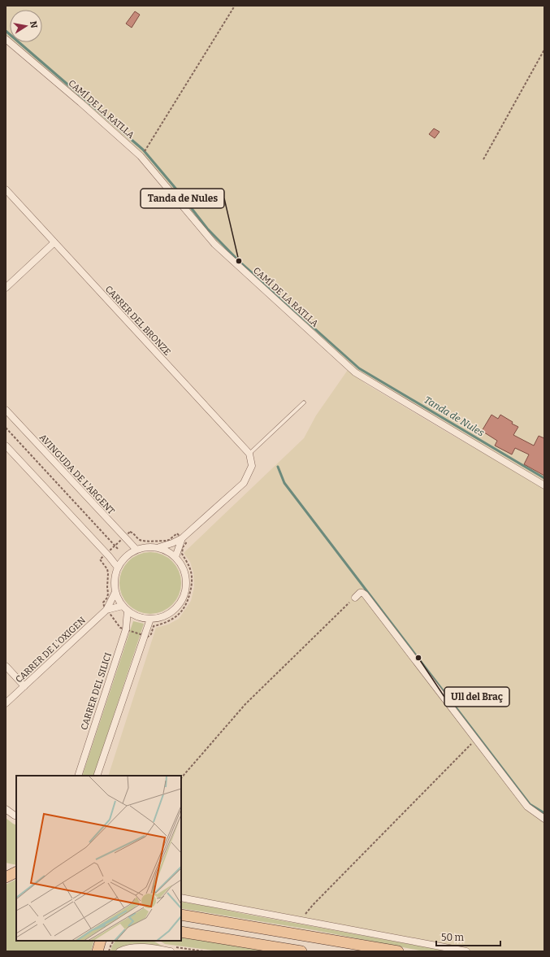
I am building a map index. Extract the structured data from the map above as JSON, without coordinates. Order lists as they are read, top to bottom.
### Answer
{
  "streets": {
    "street": [
      "CAMÍ DE LA RATLLA",
      "CARRER DEL BRONZE",
      "AVINGUDA DE L'ARGENT",
      "CARRER DE L'OXIGEN",
      "CARRER DEL SILICI"
    ]
  },
  "crossings": [
    ["AVINGUDA DE L'ARGENT", "CARRER DE L'OXIGEN"],
    ["AVINGUDA DE L'ARGENT", "CARRER DEL SILICI"],
    ["CARRER DE L'OXIGEN", "CARRER DEL SILICI"]
  ],
  "water": ["Tanda de Nules"],
  "places": ["Tanda de Nules", "Ull del Braç"],
  "scale_bar": "50 m",
  "north": "right"
}
